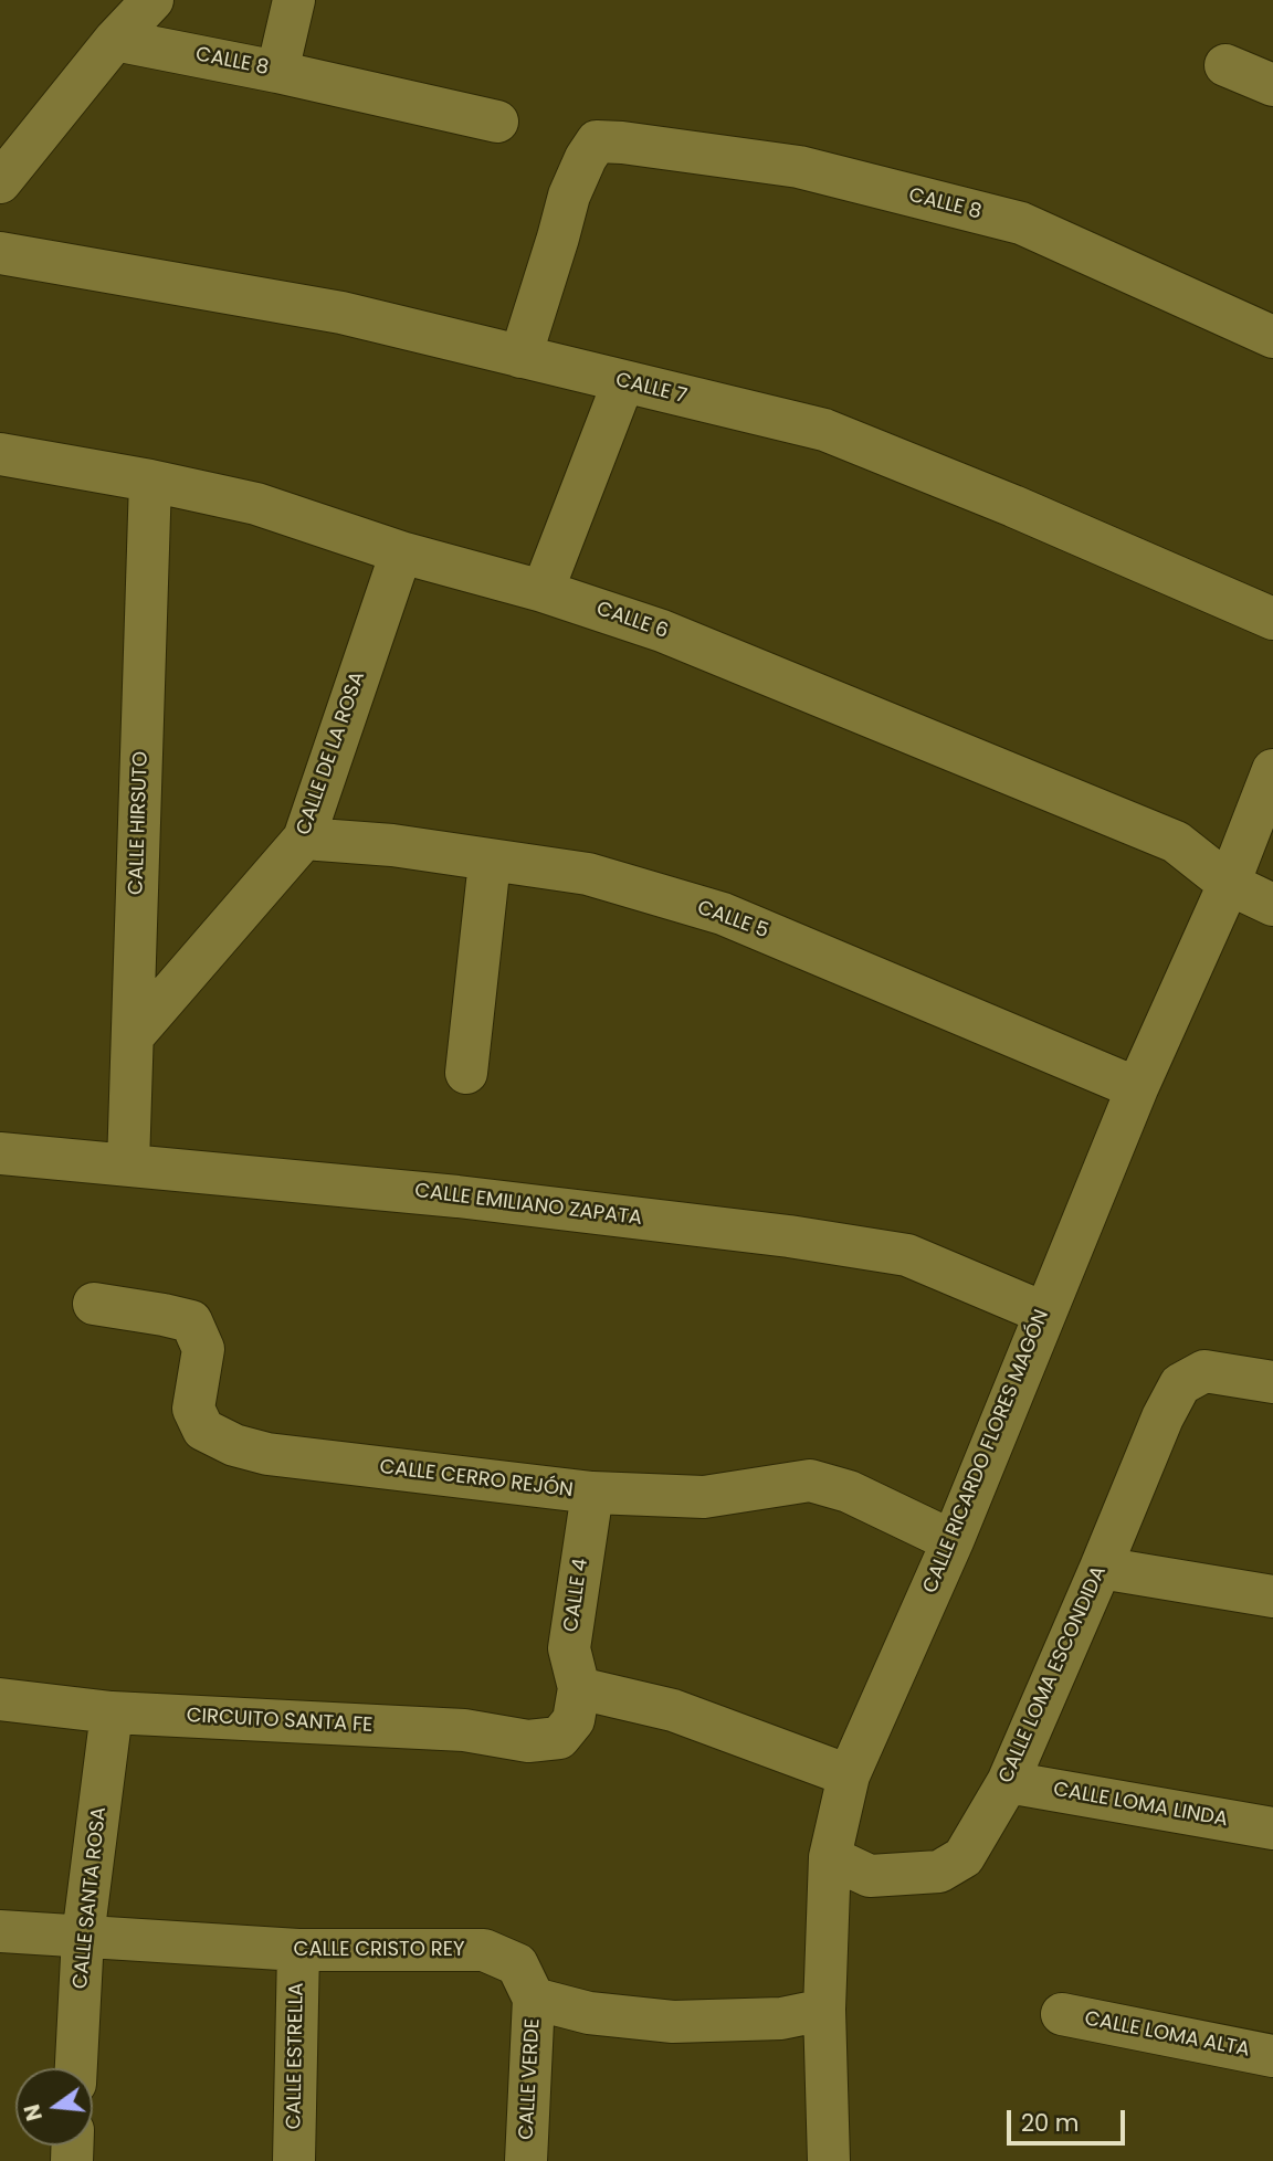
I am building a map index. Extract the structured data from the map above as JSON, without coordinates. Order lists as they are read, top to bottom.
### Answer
{
  "streets": {
    "street": [
      "CALLE 8",
      "CALLE 7",
      "CALLE 6",
      "CALLE DE LA ROSA",
      "CALLE HIRSUTO",
      "CALLE 5",
      "CALLE EMILIANO ZAPATA",
      "CALLE RICARDO FLORES MAGÓN",
      "CALLE CERRO REJÓN",
      "CALLE 4",
      "CALLE LOMA ESCONDIDA",
      "CIRCUITO SANTA FE",
      "CALLE LOMA LINDA",
      "CALLE SANTA ROSA",
      "CALLE CRISTO REY",
      "CALLE LOMA ALTA",
      "CALLE ESTRELLA",
      "CALLE VERDE"
    ]
  },
  "crossings": [
    ["CALLE 8", "CALLE 7"],
    ["CALLE 6", "CALLE DE LA ROSA"],
    ["CALLE 6", "CALLE HIRSUTO"],
    ["CALLE 6", "CALLE RICARDO FLORES MAGÓN"],
    ["CALLE DE LA ROSA", "CALLE HIRSUTO"],
    ["CALLE DE LA ROSA", "CALLE 5"],
    ["CALLE HIRSUTO", "CALLE EMILIANO ZAPATA"],
    ["CALLE 5", "CALLE RICARDO FLORES MAGÓN"],
    ["CALLE EMILIANO ZAPATA", "CALLE RICARDO FLORES MAGÓN"],
    ["CALLE RICARDO FLORES MAGÓN", "CALLE CERRO REJÓN"],
    ["CALLE RICARDO FLORES MAGÓN", "CALLE LOMA ESCONDIDA"],
    ["CALLE CERRO REJÓN", "CALLE 4"],
    ["CALLE 4", "CIRCUITO SANTA FE"],
    ["CALLE LOMA ESCONDIDA", "CALLE LOMA LINDA"],
    ["CIRCUITO SANTA FE", "CALLE SANTA ROSA"],
    ["CALLE SANTA ROSA", "CALLE CRISTO REY"],
    ["CALLE CRISTO REY", "CALLE ESTRELLA"],
    ["CALLE CRISTO REY", "CALLE VERDE"]
  ],
  "scale_bar": "20 m",
  "north": "left"
}
